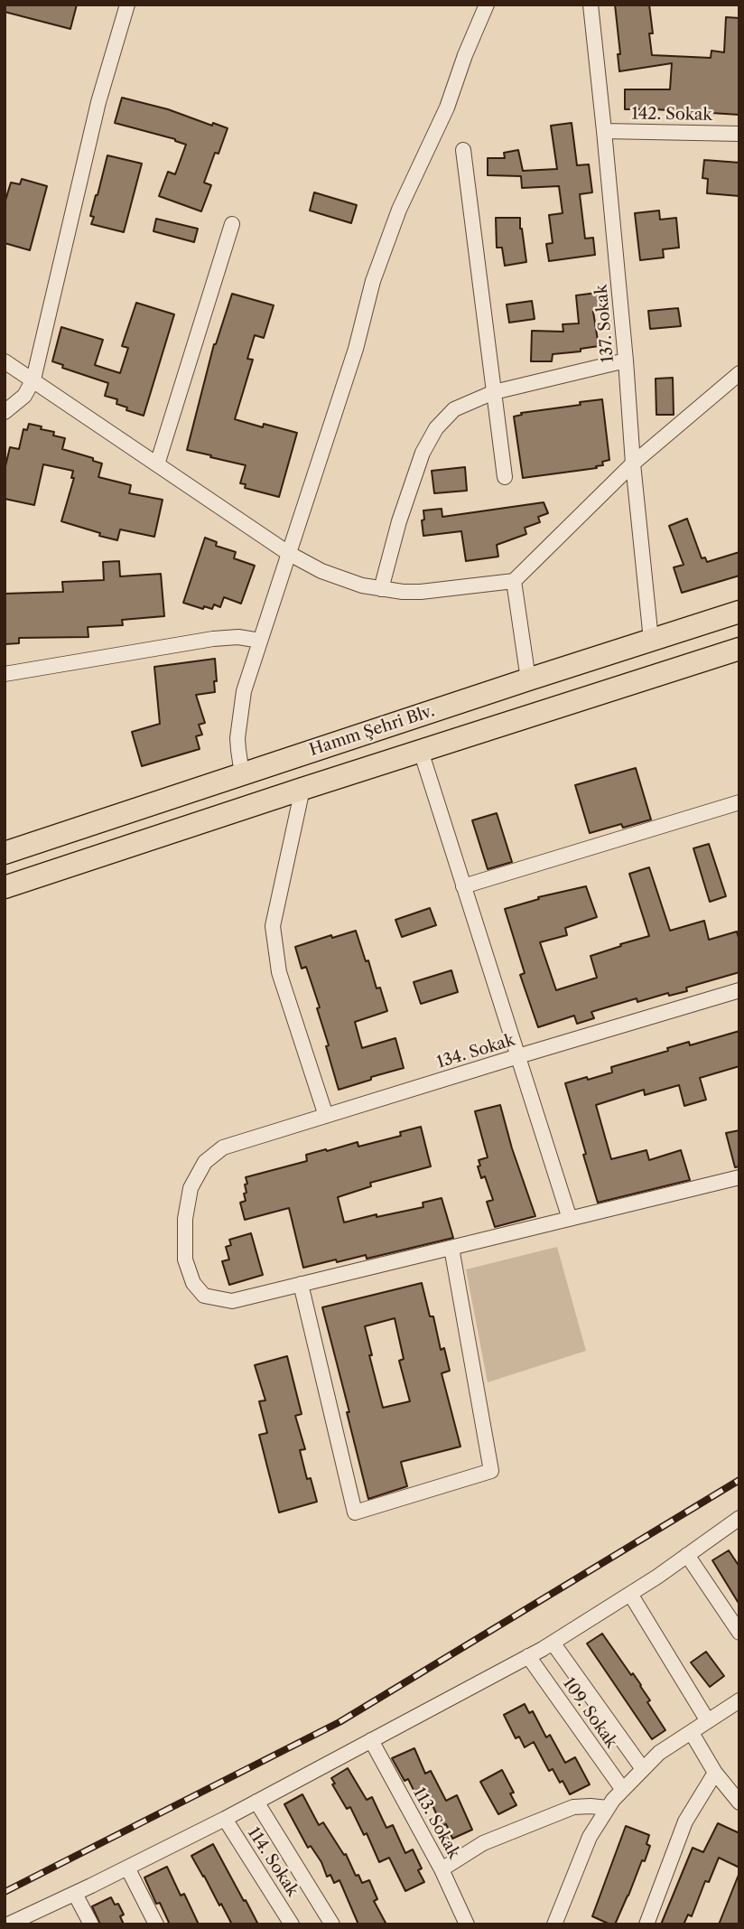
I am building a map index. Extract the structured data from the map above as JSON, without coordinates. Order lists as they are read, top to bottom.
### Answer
{
  "streets": {
    "main road": ["Hamm Şehri Blv."],
    "street": [
      "142. Sokak",
      "137. Sokak",
      "134. Sokak",
      "109. Sokak",
      "113. Sokak",
      "114. Sokak"
    ]
  },
  "crossings": [
    ["142. Sokak", "137. Sokak"],
    ["137. Sokak", "Hamm Şehri Blv."]
  ]
}
